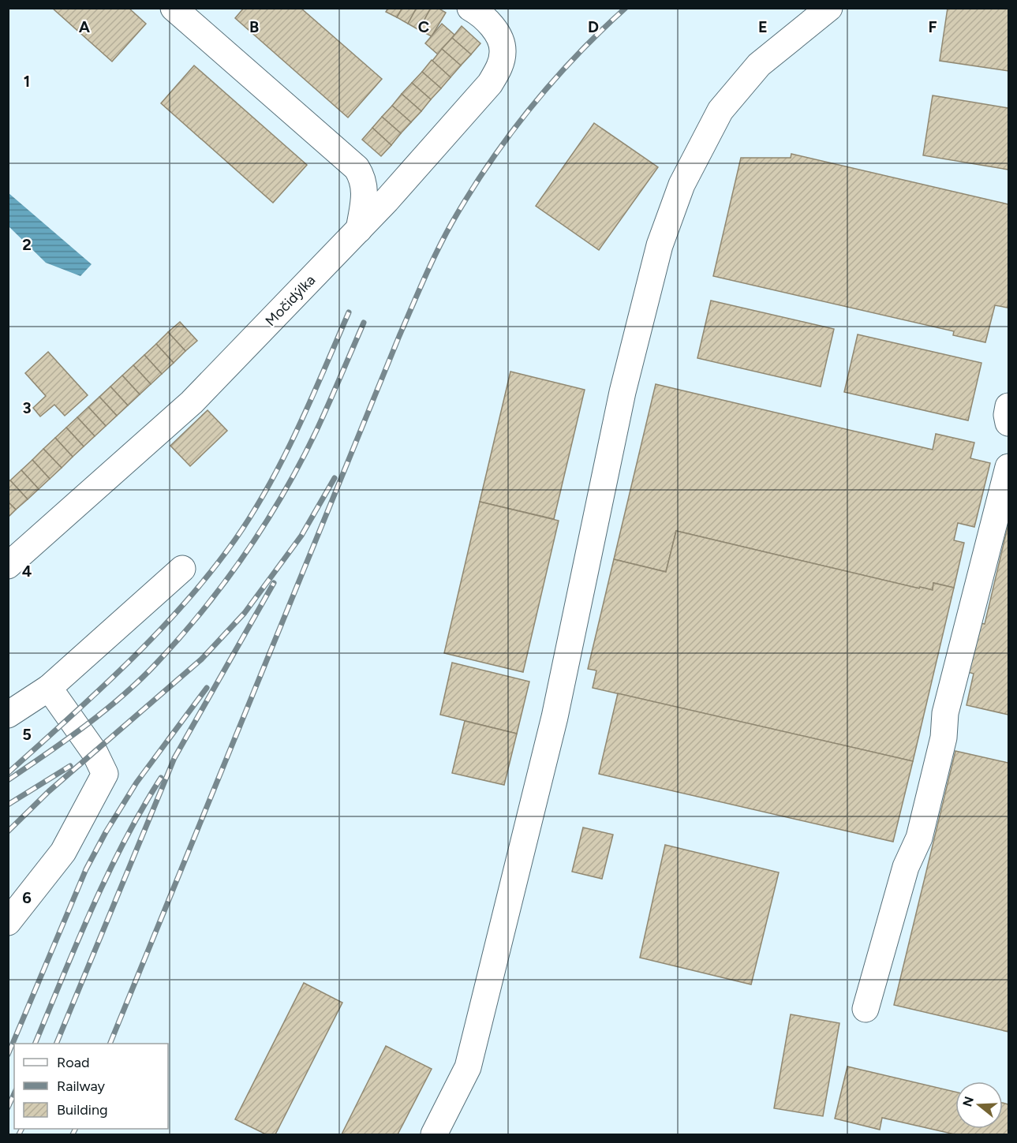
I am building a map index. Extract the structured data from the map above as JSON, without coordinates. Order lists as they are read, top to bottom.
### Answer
{
  "streets": {
    "lane": ["Močidýlka"]
  },
  "legend": ["Road", "Railway", "Building"],
  "north": "left",
  "grid": {
    "columns": [
      "A",
      "B",
      "C",
      "D",
      "E",
      "F"
    ],
    "rows": [
      "1",
      "2",
      "3",
      "4",
      "5",
      "6"
    ]
  }
}
